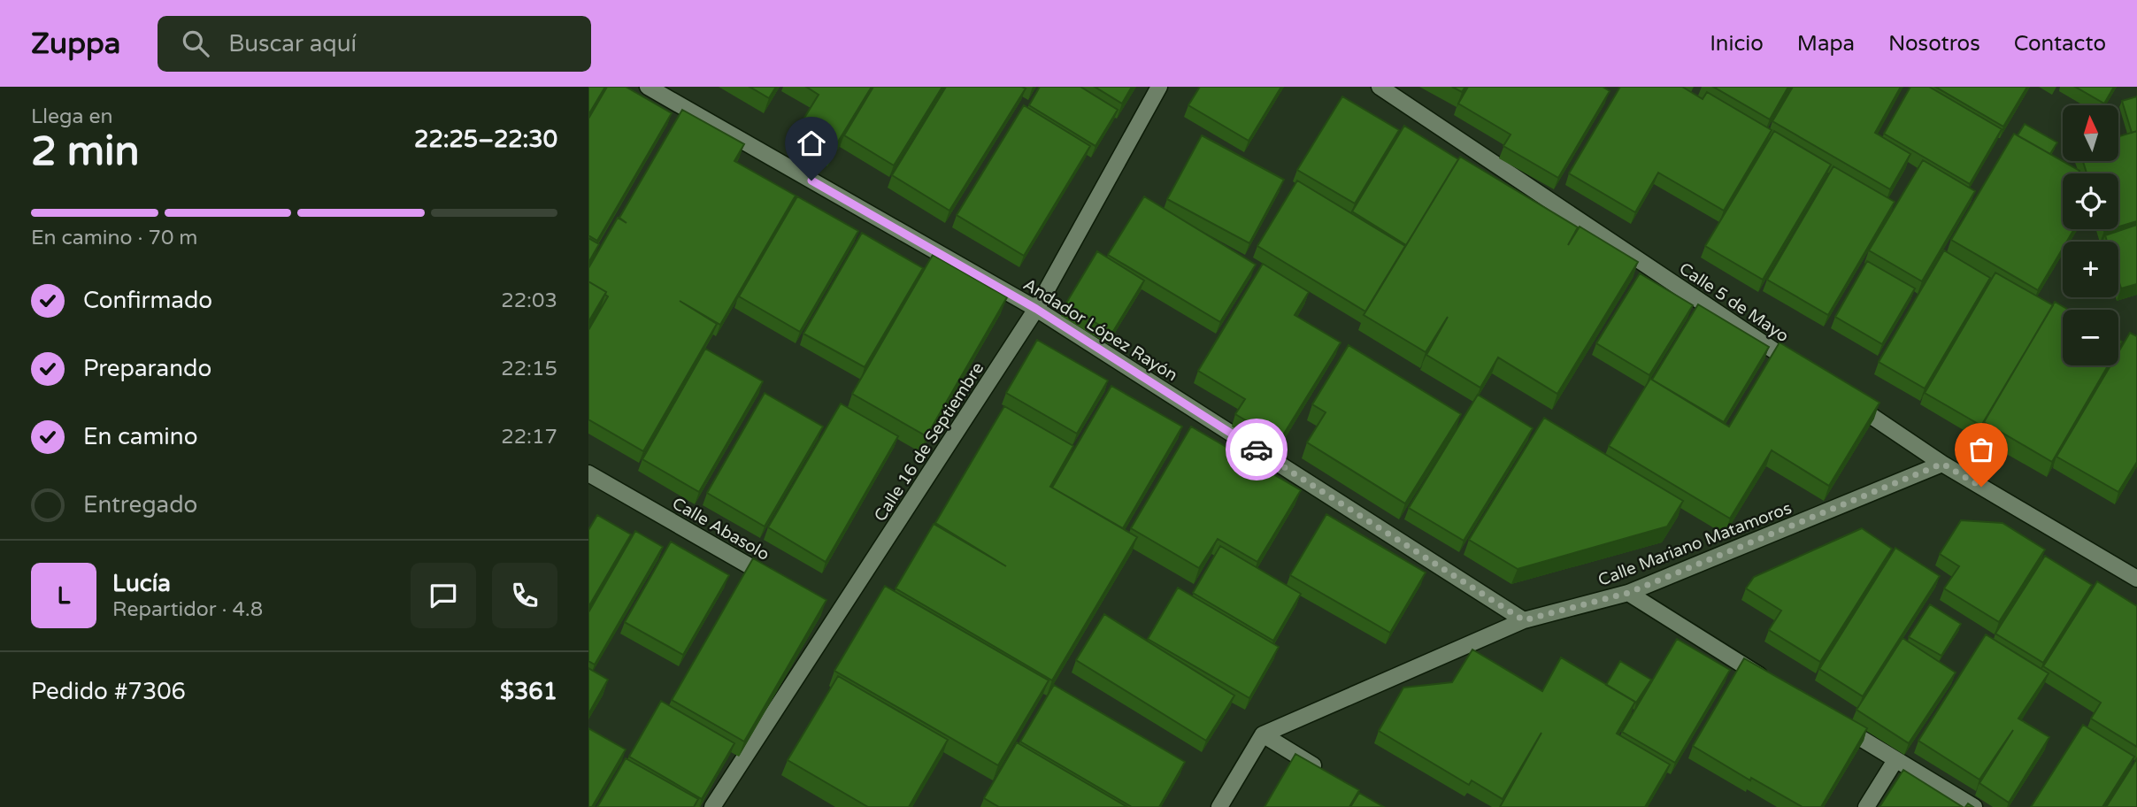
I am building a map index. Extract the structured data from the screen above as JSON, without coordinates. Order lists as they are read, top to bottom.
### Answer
{
  "streets": {
    "street": [
      "Calle 5 de Mayo",
      "Andador López Rayón",
      "Calle 16 de Septiembre",
      "Calle Abasolo",
      "Calle Mariano Matamoros"
    ]
  },
  "crossings": [
    ["Andador López Rayón", "Calle 16 de Septiembre"],
    ["Andador López Rayón", "Calle Mariano Matamoros"]
  ],
  "north": "top",
  "page": {
    "header": "Zuppa",
    "search": "Buscar aquí",
    "nav": [
      "Inicio",
      "Mapa",
      "Nosotros",
      "Contacto"
    ],
    "heading": ["2 min", "Llega en", "22:25–22:30"],
    "panel": [
      "Lucía",
      "Repartidor · 4.8",
      "Pedido #7306",
      "$361"
    ],
    "map_buttons": ["+", "−"],
    "bar": "En camino · 70 m",
    "list": [
      ["Confirmado", "22:03"],
      ["Preparando", "22:15"],
      ["En camino", "22:17"],
      "Entregado"
    ],
    "round": "L"
  }
}
